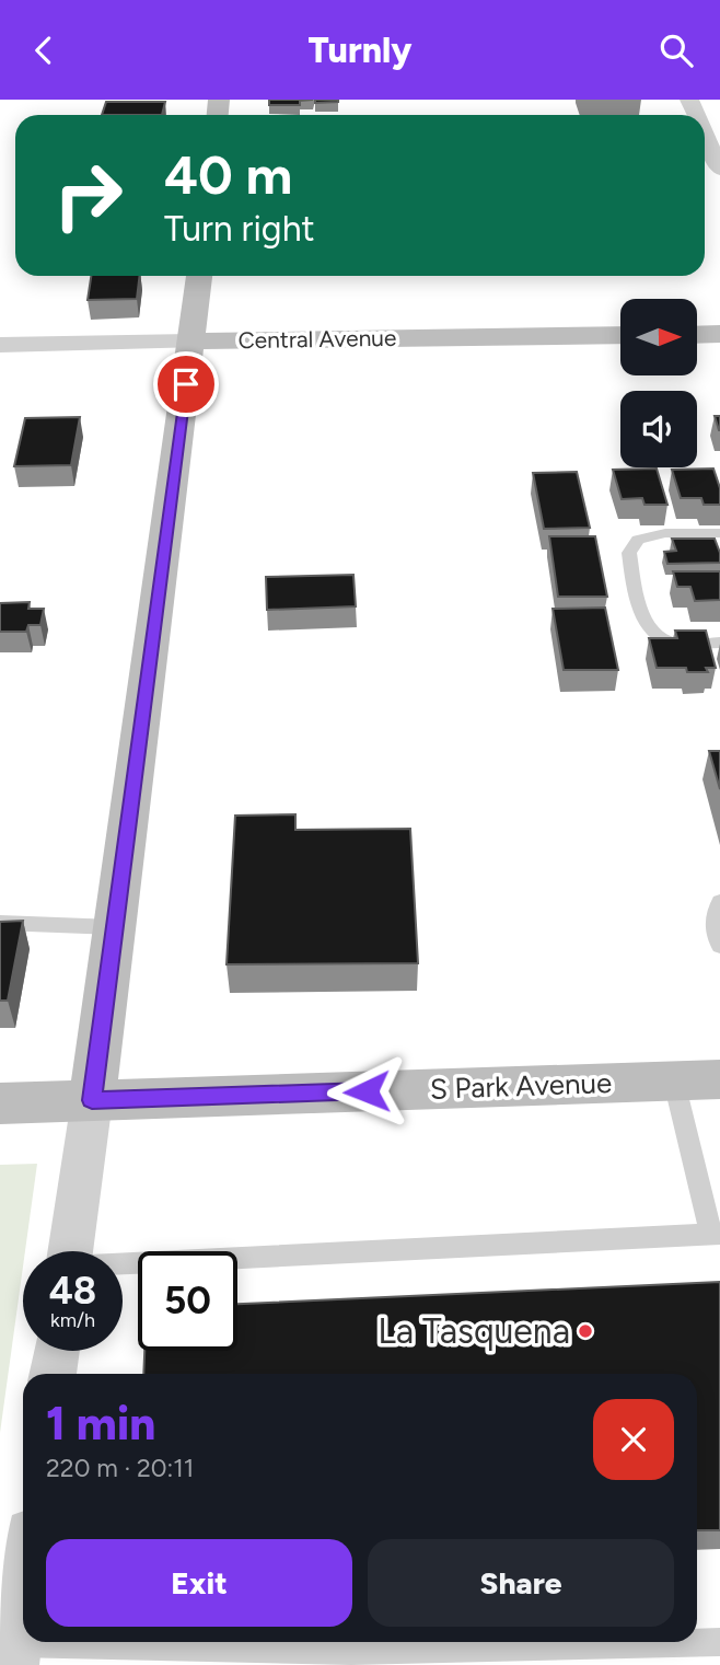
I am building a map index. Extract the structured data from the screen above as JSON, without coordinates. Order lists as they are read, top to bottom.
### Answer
{
  "streets": {
    "main road": ["Central Avenue", "S Park Avenue"]
  },
  "places": ["La Tasquena"],
  "north": "right",
  "page": {
    "header": "Turnly",
    "turn": ["40 m", "Turn right"],
    "speed": "48 km/h",
    "limit": "50",
    "heading": ["1 min", "220 m · 20:11"],
    "buttons": ["Exit", "Share"]
  }
}
